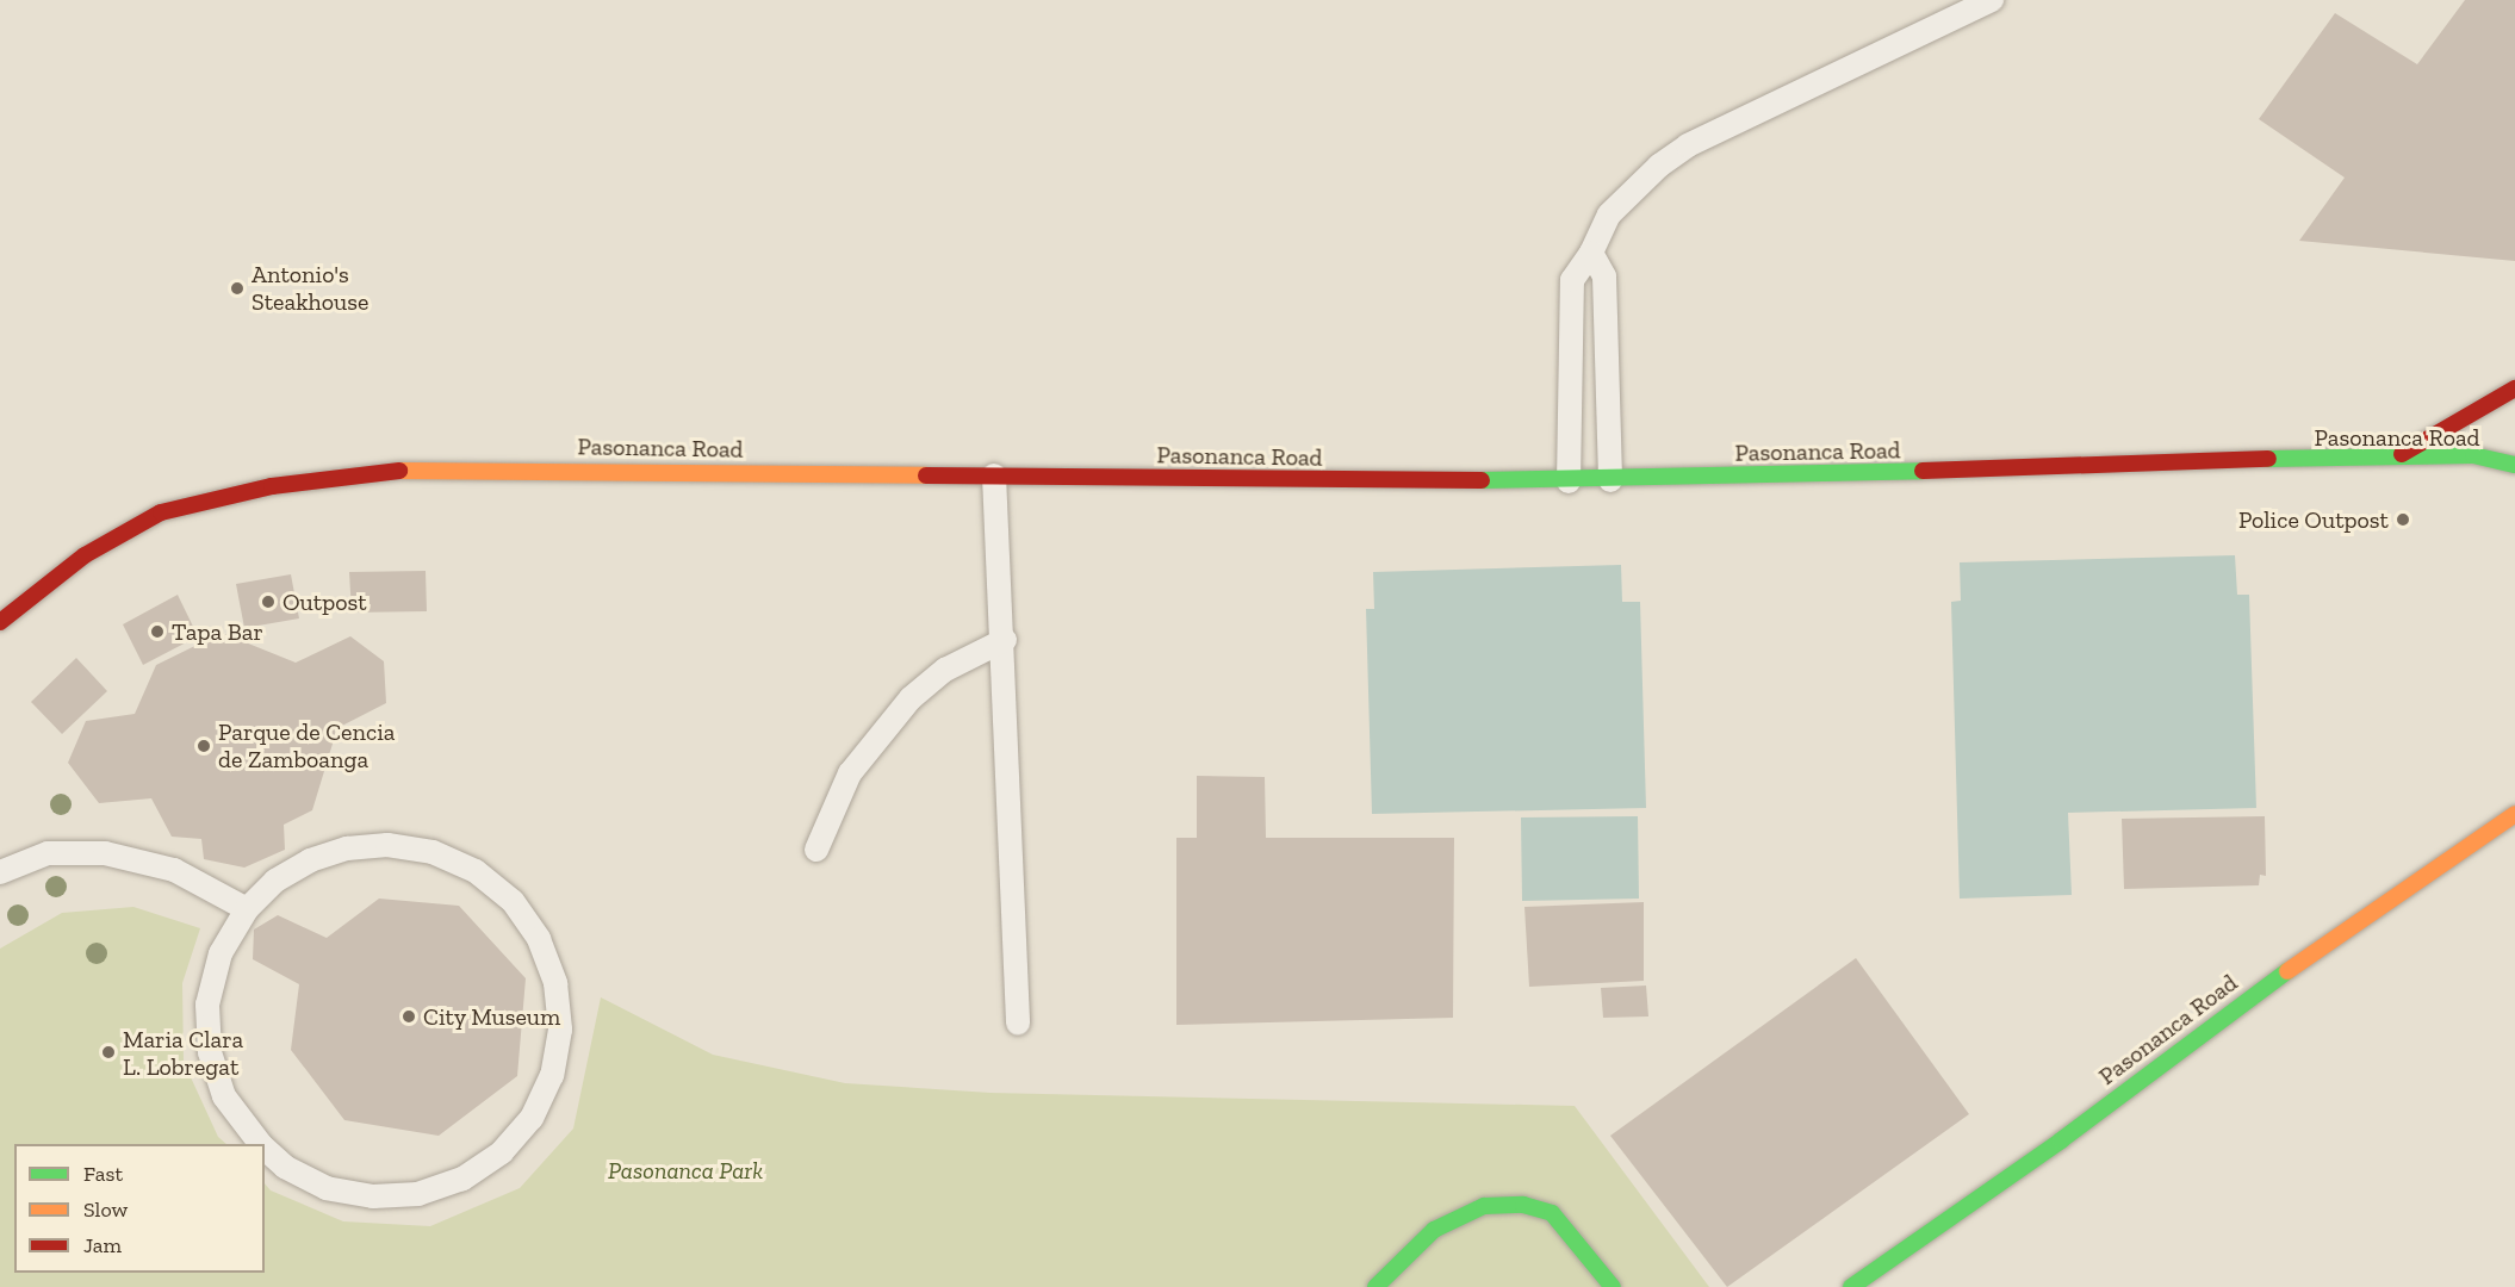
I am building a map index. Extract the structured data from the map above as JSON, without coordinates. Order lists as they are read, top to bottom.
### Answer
{
  "streets": {
    "street": ["Pasonanca Road"]
  },
  "parks": ["Pasonanca Park"],
  "places": [
    "Antonio's Steakhouse",
    "Police Outpost",
    "Outpost",
    "Tapa Bar",
    "Parque de Cencia de Zamboanga",
    "City Museum",
    "Maria Clara L. Lobregat"
  ],
  "legend": ["Fast", "Slow", "Jam"]
}
